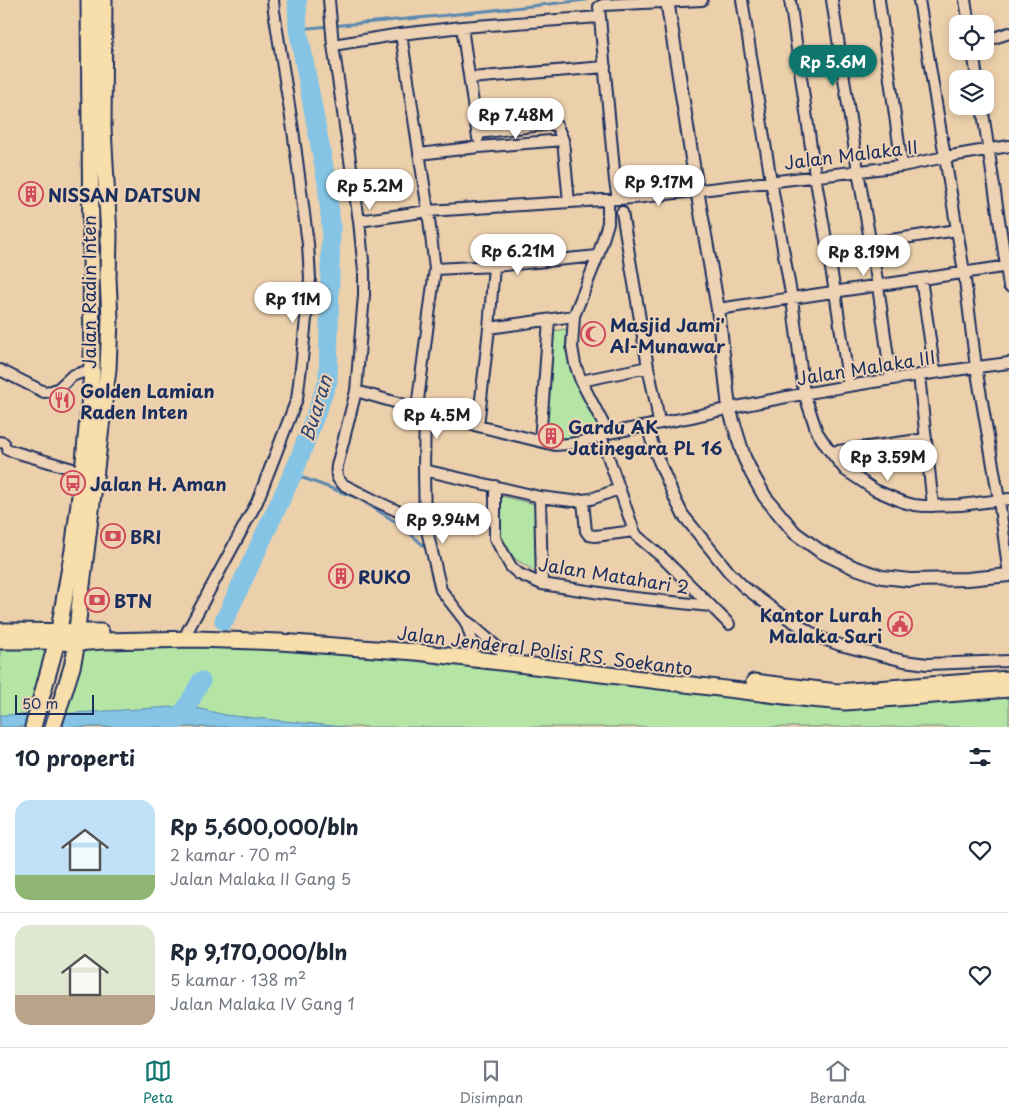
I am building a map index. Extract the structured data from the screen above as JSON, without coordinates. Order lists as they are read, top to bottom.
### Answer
{
  "streets": {
    "main road": ["Jalan Radin Inten", "Jalan Jenderal Polisi RS. Soekanto"],
    "street": ["Jalan Malaka II", "Jalan Malaka III", "Jalan Matahari 2"]
  },
  "crossings": [
    ["Jalan Radin Inten", "Jalan Jenderal Polisi RS. Soekanto"]
  ],
  "water": ["Buaran"],
  "places": {
    "building": ["NISSAN DATSUN", "Gardu AK Jatinegara PL 16", "RUKO"],
    "mosque": ["Masjid Jami' Al-Munawar"],
    "restaurant": ["Golden Lamian Raden Inten"],
    "bus stop": ["Jalan H. Aman"],
    "bank": ["BRI", "BTN"],
    "public building": ["Kantor Lurah Malaka Sari"]
  },
  "scale_bar": "50 m",
  "page": {
    "price": [
      "Rp 5.6M",
      "Rp 7.48M",
      "Rp 9.17M",
      "Rp 5.2M",
      "Rp 6.21M",
      "Rp 8.19M",
      "Rp 11M",
      "Rp 4.5M",
      "Rp 3.59M",
      "Rp 9.94M"
    ],
    "scale": "50 m",
    "heading": "10 properti",
    "list": [
      {
        "name": "Rp 5,600,000/bln",
        "note": "2 kamar · 70 m² · Jalan Malaka II Gang 5"
      },
      {
        "name": "Rp 9,170,000/bln",
        "note": "5 kamar · 138 m² · Jalan Malaka IV Gang 1"
      }
    ],
    "tabs": ["Peta", "Disimpan", "Beranda"]
  }
}
